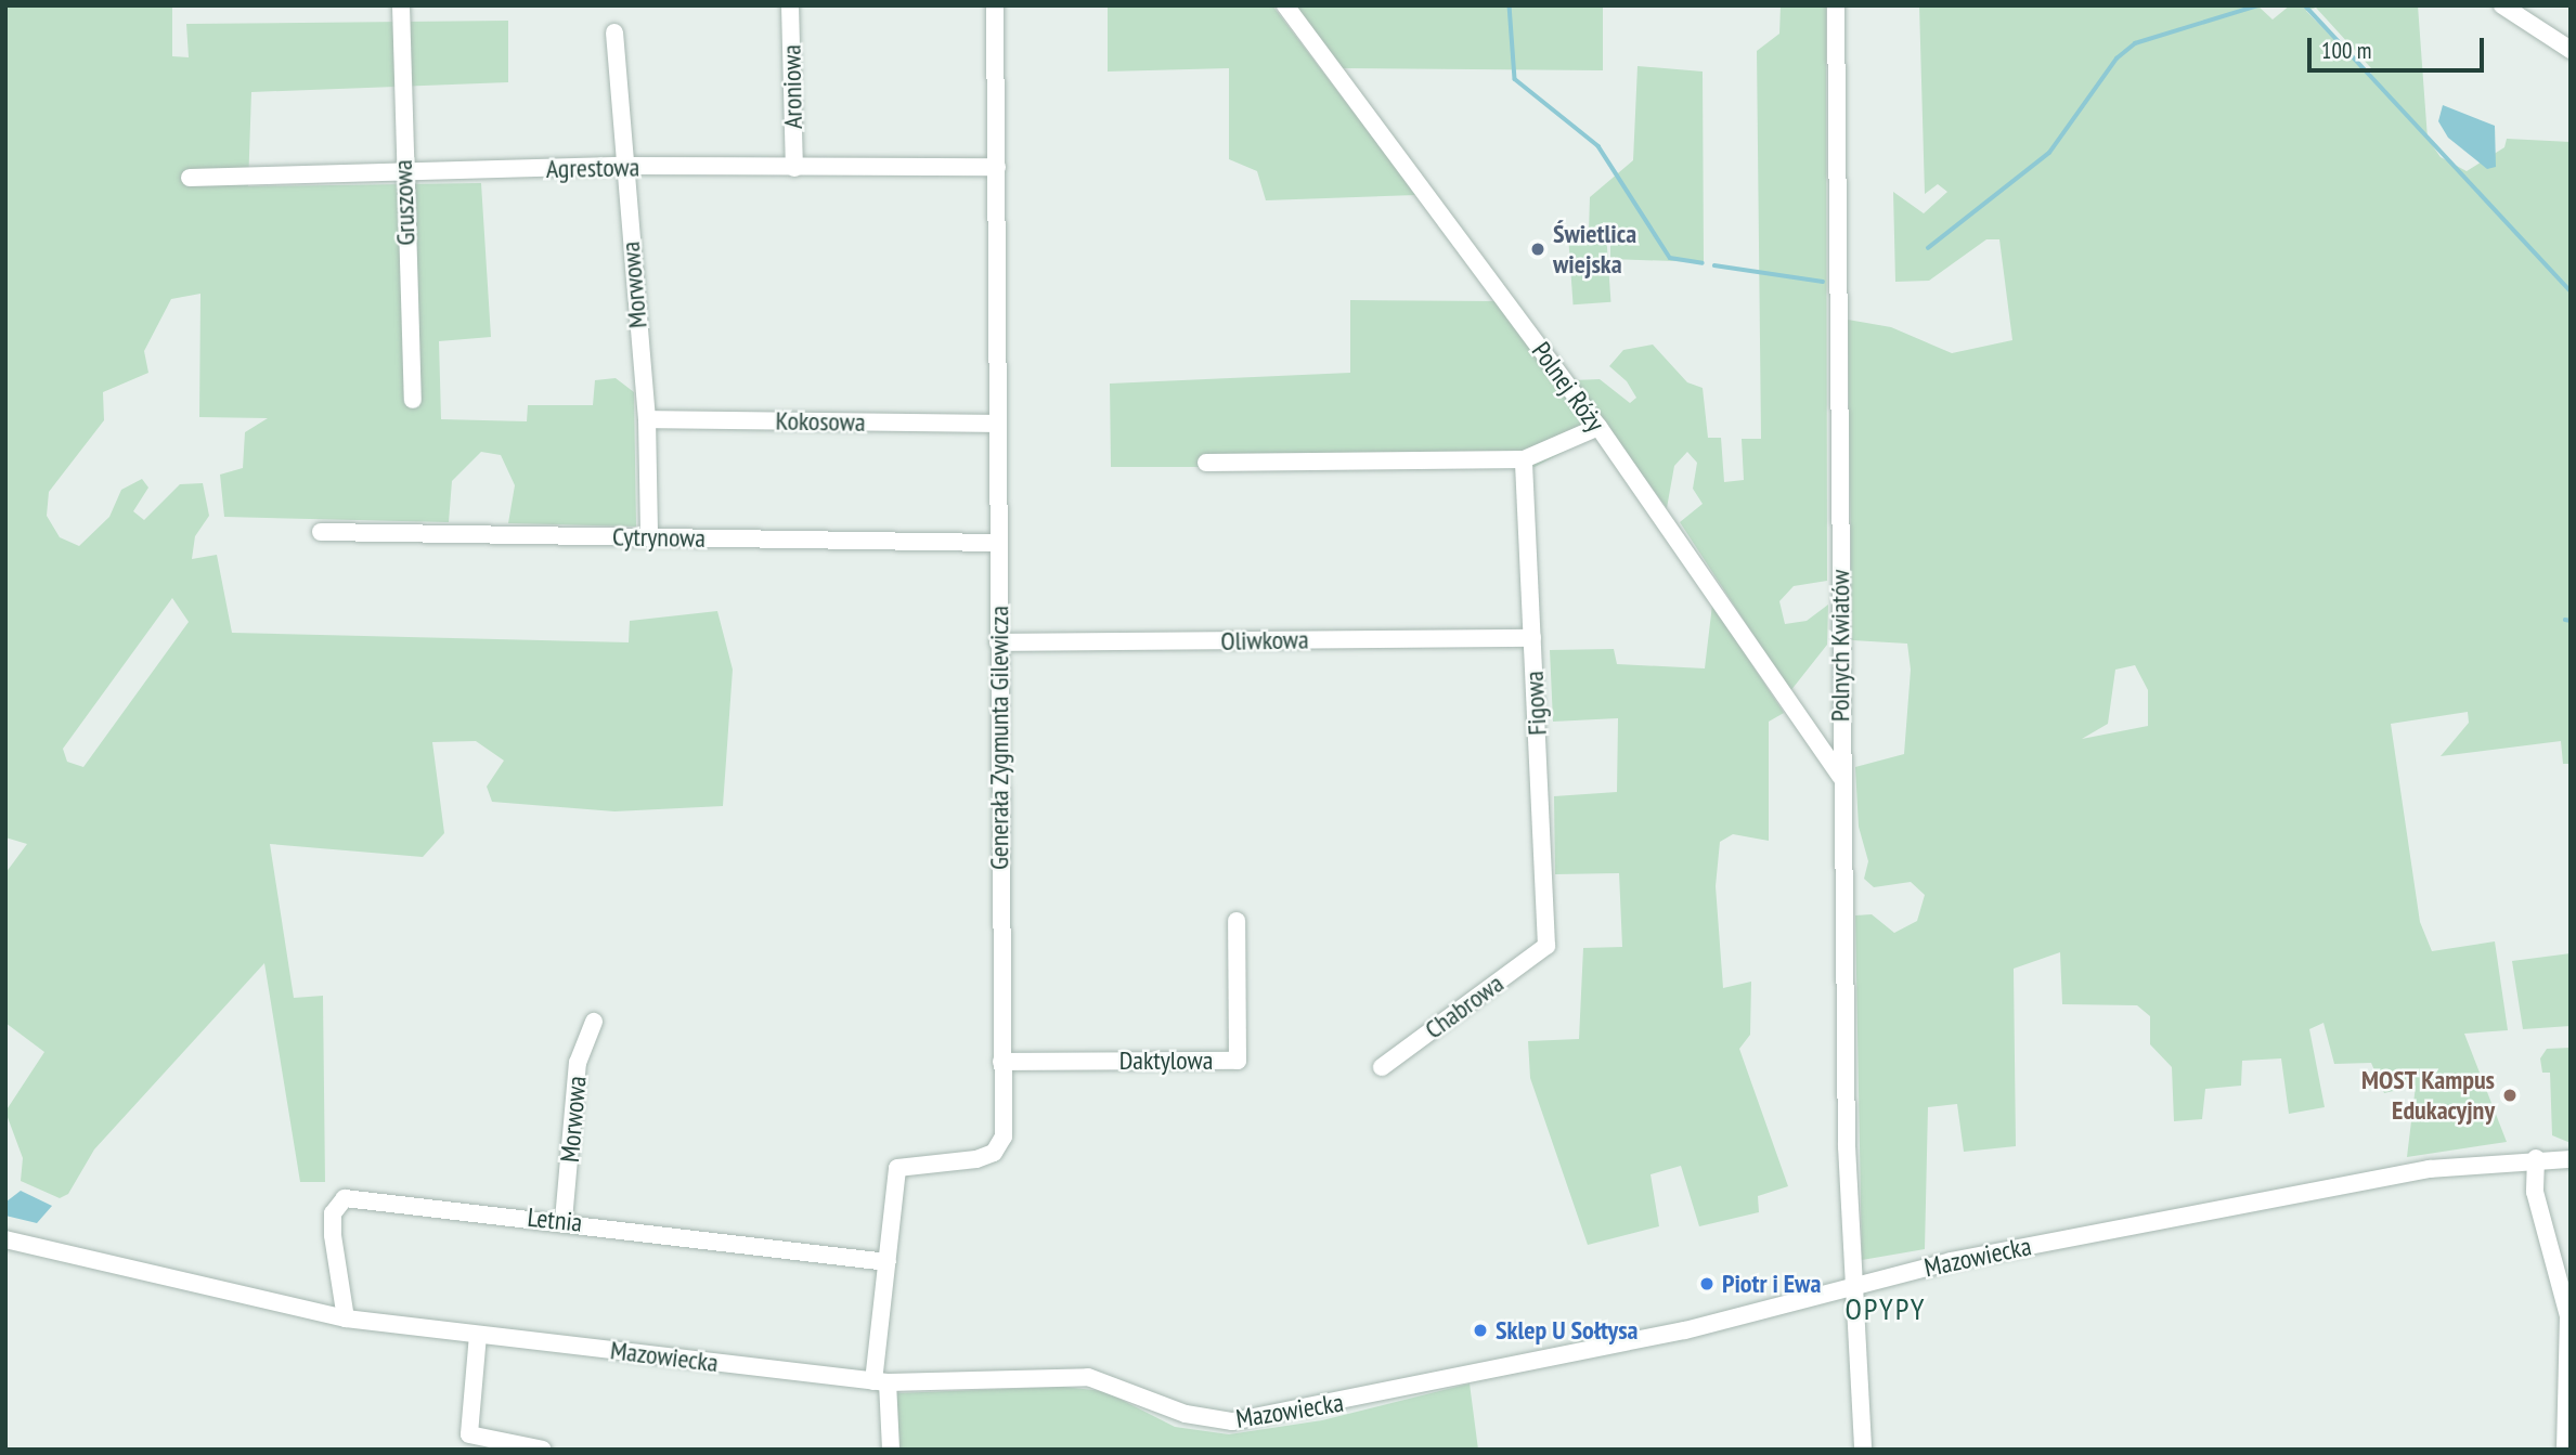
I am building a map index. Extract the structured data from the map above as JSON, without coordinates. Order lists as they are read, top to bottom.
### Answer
{
  "streets": {
    "street": [
      "Aroniowa",
      "Agrestowa",
      "Gruszowa",
      "Morwowa",
      "Polnej Róży",
      "Kokosowa",
      "Cytrynowa",
      "Oliwkowa",
      "Polnych Kwiatów",
      "Figowa",
      "Generała Zygmunta Gilewicza",
      "Chabrowa",
      "Daktylowa",
      "Letnia",
      "Mazowiecka"
    ]
  },
  "crossings": [
    ["Aroniowa", "Agrestowa"],
    ["Agrestowa", "Gruszowa"],
    ["Agrestowa", "Morwowa"],
    ["Agrestowa", "Generała Zygmunta Gilewicza"],
    ["Morwowa", "Kokosowa"],
    ["Morwowa", "Cytrynowa"],
    ["Morwowa", "Letnia"],
    ["Polnej Róży", "Polnych Kwiatów"],
    ["Kokosowa", "Generała Zygmunta Gilewicza"],
    ["Cytrynowa", "Generała Zygmunta Gilewicza"],
    ["Oliwkowa", "Figowa"],
    ["Oliwkowa", "Generała Zygmunta Gilewicza"],
    ["Polnych Kwiatów", "Mazowiecka"],
    ["Figowa", "Chabrowa"],
    ["Generała Zygmunta Gilewicza", "Daktylowa"],
    ["Generała Zygmunta Gilewicza", "Letnia"],
    ["Generała Zygmunta Gilewicza", "Mazowiecka"],
    ["Letnia", "Mazowiecka"]
  ],
  "districts": ["OPYPY"],
  "places": [
    "Świetlica wiejska",
    "MOST Kampus Edukacyjny",
    "Piotr i Ewa",
    "Sklep U Sołtysa"
  ],
  "scale_bar": "100 m"
}
